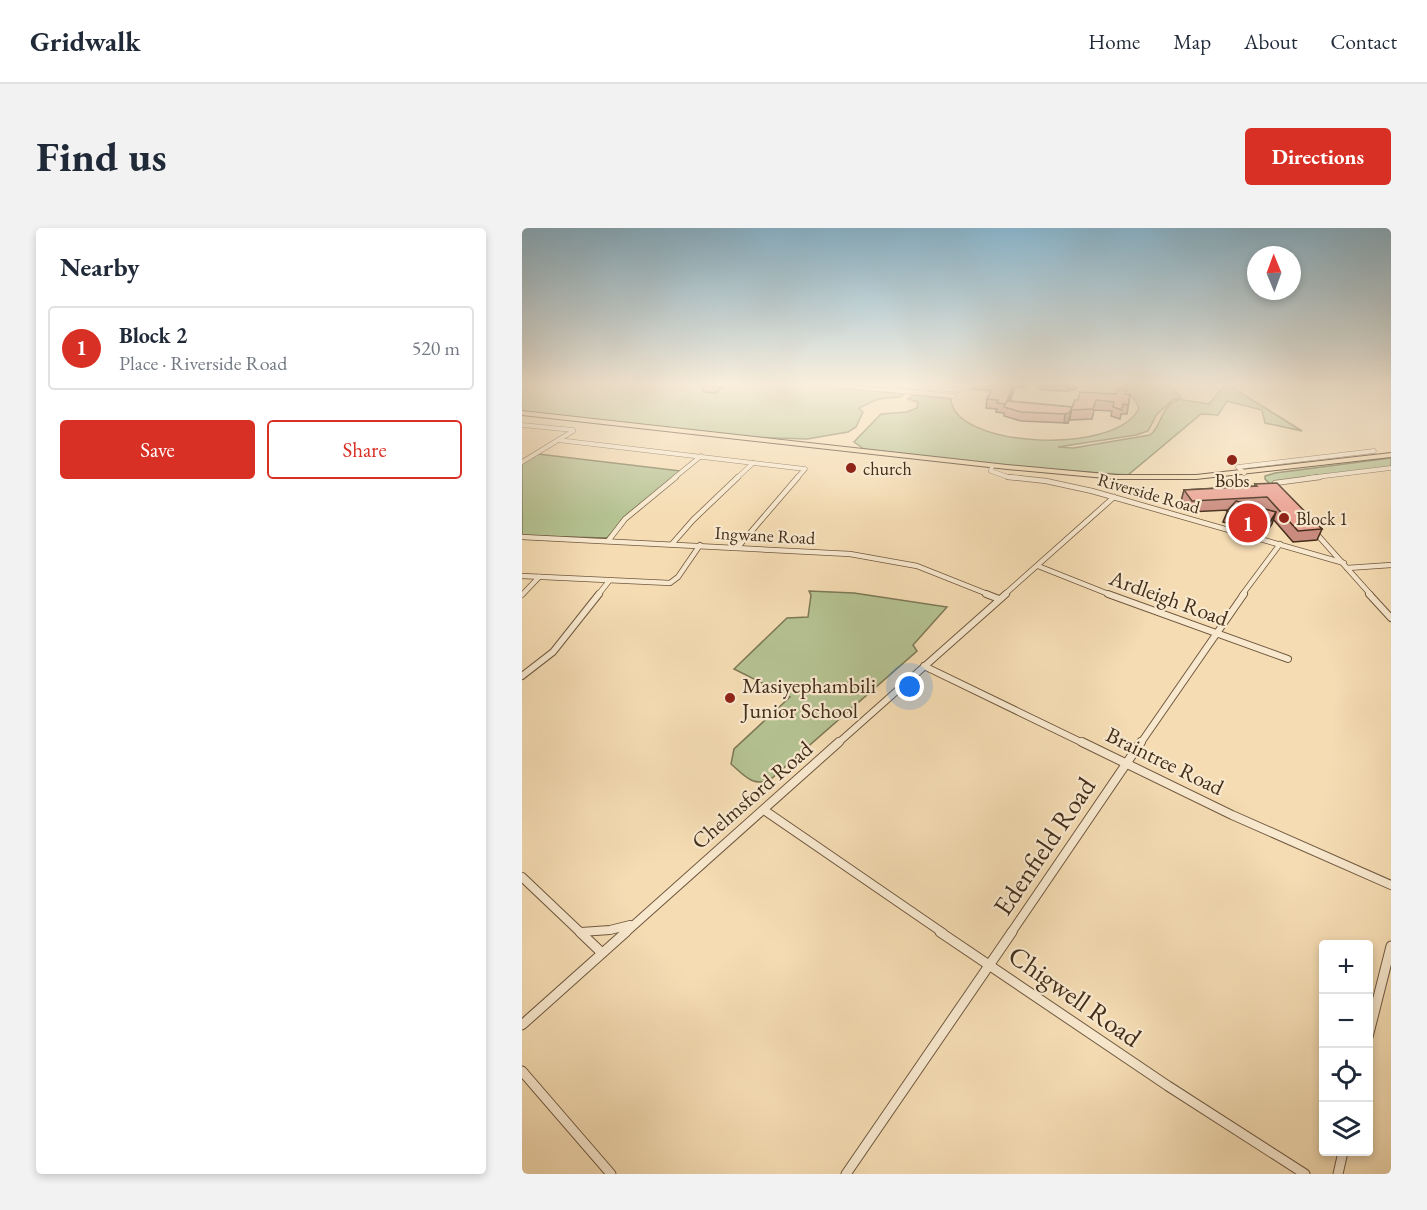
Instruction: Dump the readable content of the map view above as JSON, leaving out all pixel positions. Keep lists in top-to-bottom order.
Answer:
{
  "streets": {
    "street": [
      "Riverside Road",
      "Ingwane Road",
      "Ardleigh Road",
      "Braintree Road",
      "Chelmsford Road",
      "Edenfield Road",
      "Chigwell Road"
    ]
  },
  "crossings": [
    ["Riverside Road", "Chelmsford Road"],
    ["Riverside Road", "Edenfield Road"],
    ["Ingwane Road", "Chelmsford Road"],
    ["Ardleigh Road", "Chelmsford Road"],
    ["Ardleigh Road", "Edenfield Road"],
    ["Braintree Road", "Chelmsford Road"],
    ["Braintree Road", "Edenfield Road"],
    ["Chelmsford Road", "Chigwell Road"],
    ["Edenfield Road", "Chigwell Road"]
  ],
  "places": [
    "Bobs",
    "church",
    "Block 1",
    "Masiyephambili Junior School"
  ],
  "north": "top",
  "page": {
    "header": "Gridwalk",
    "nav": [
      "Home",
      "Map",
      "About",
      "Contact"
    ],
    "buttons": [
      "Directions",
      ["Save", "Share"]
    ],
    "title": "Find us",
    "heading": "Nearby",
    "list": [
      {
        "mark": "1",
        "name": "Block 2",
        "note": "Place · Riverside Road",
        "value": "520 m"
      }
    ],
    "pins": "1",
    "map_buttons": ["+", "−"]
  }
}
